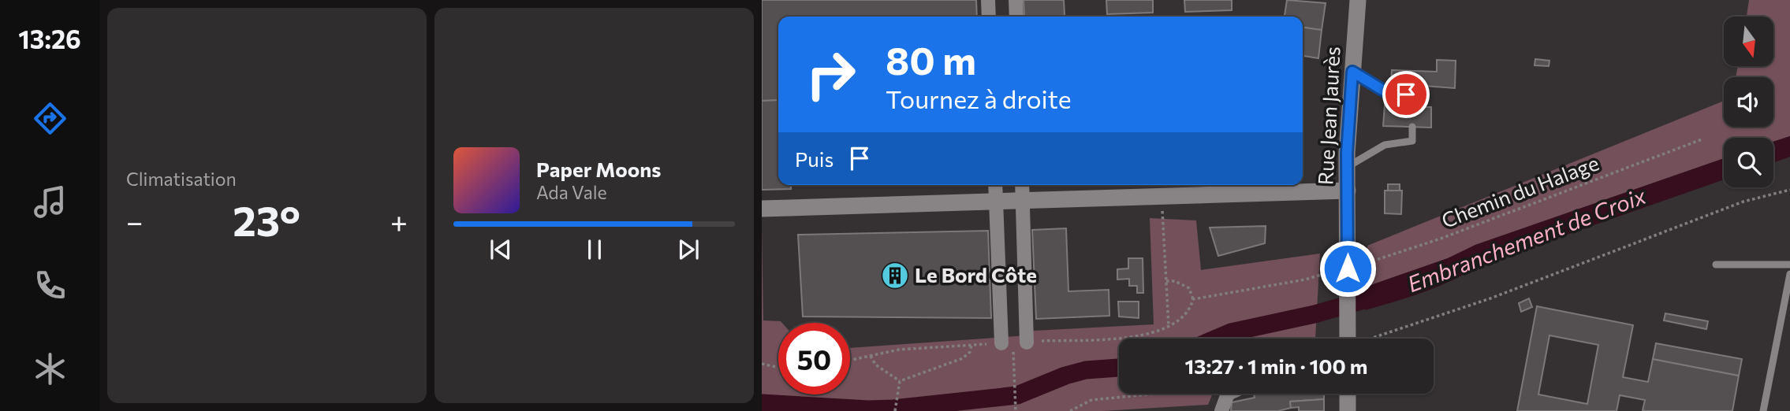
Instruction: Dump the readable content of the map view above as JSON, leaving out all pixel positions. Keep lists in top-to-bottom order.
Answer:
{
  "streets": {
    "street": ["Rue Jean Jaurès"],
    "path": ["Chemin du Halage"]
  },
  "crossings": [
    ["Rue Jean Jaurès", "Chemin du Halage"]
  ],
  "water": ["Embranchement de Croix"],
  "places": {
    "building": ["Le Bord Côte"]
  },
  "north": "bottom",
  "page": {
    "tabs": "13:26",
    "tile": "Climatisation",
    "turn": ["80 m", "Tournez à droite"],
    "then": "Puis",
    "song": ["Paper Moons", "Ada Vale"],
    "heat": ["−", "23°", "+"],
    "limit": "50",
    "trip": "13:27 · 1 min · 100 m"
  }
}
